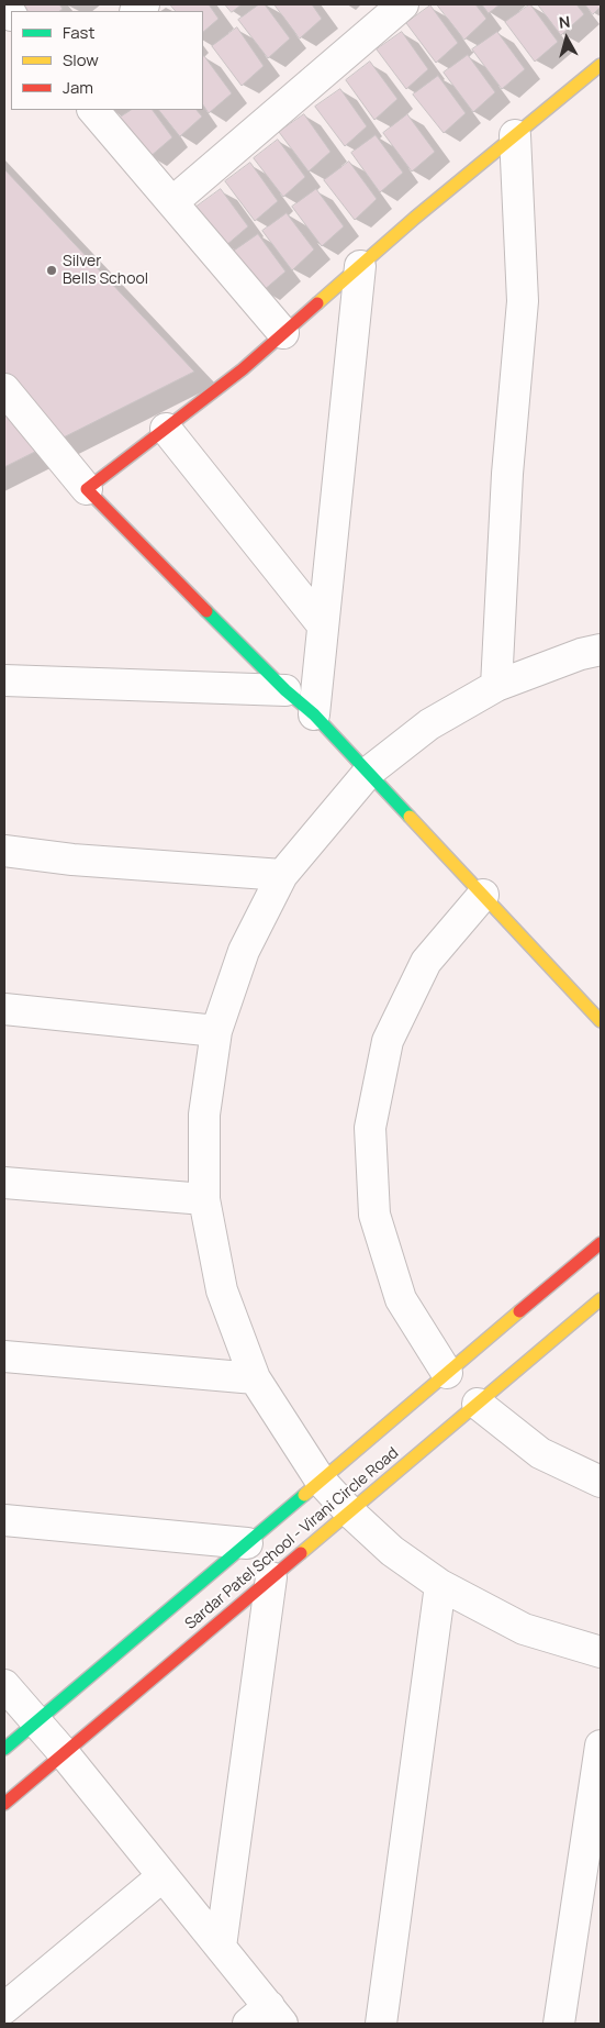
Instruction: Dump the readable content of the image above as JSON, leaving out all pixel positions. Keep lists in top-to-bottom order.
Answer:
{
  "streets": {
    "street": ["Sardar Patel School - Virani Circle Road"]
  },
  "places": ["Silver Bells School"],
  "legend": ["Fast", "Slow", "Jam"],
  "north": "top"
}
